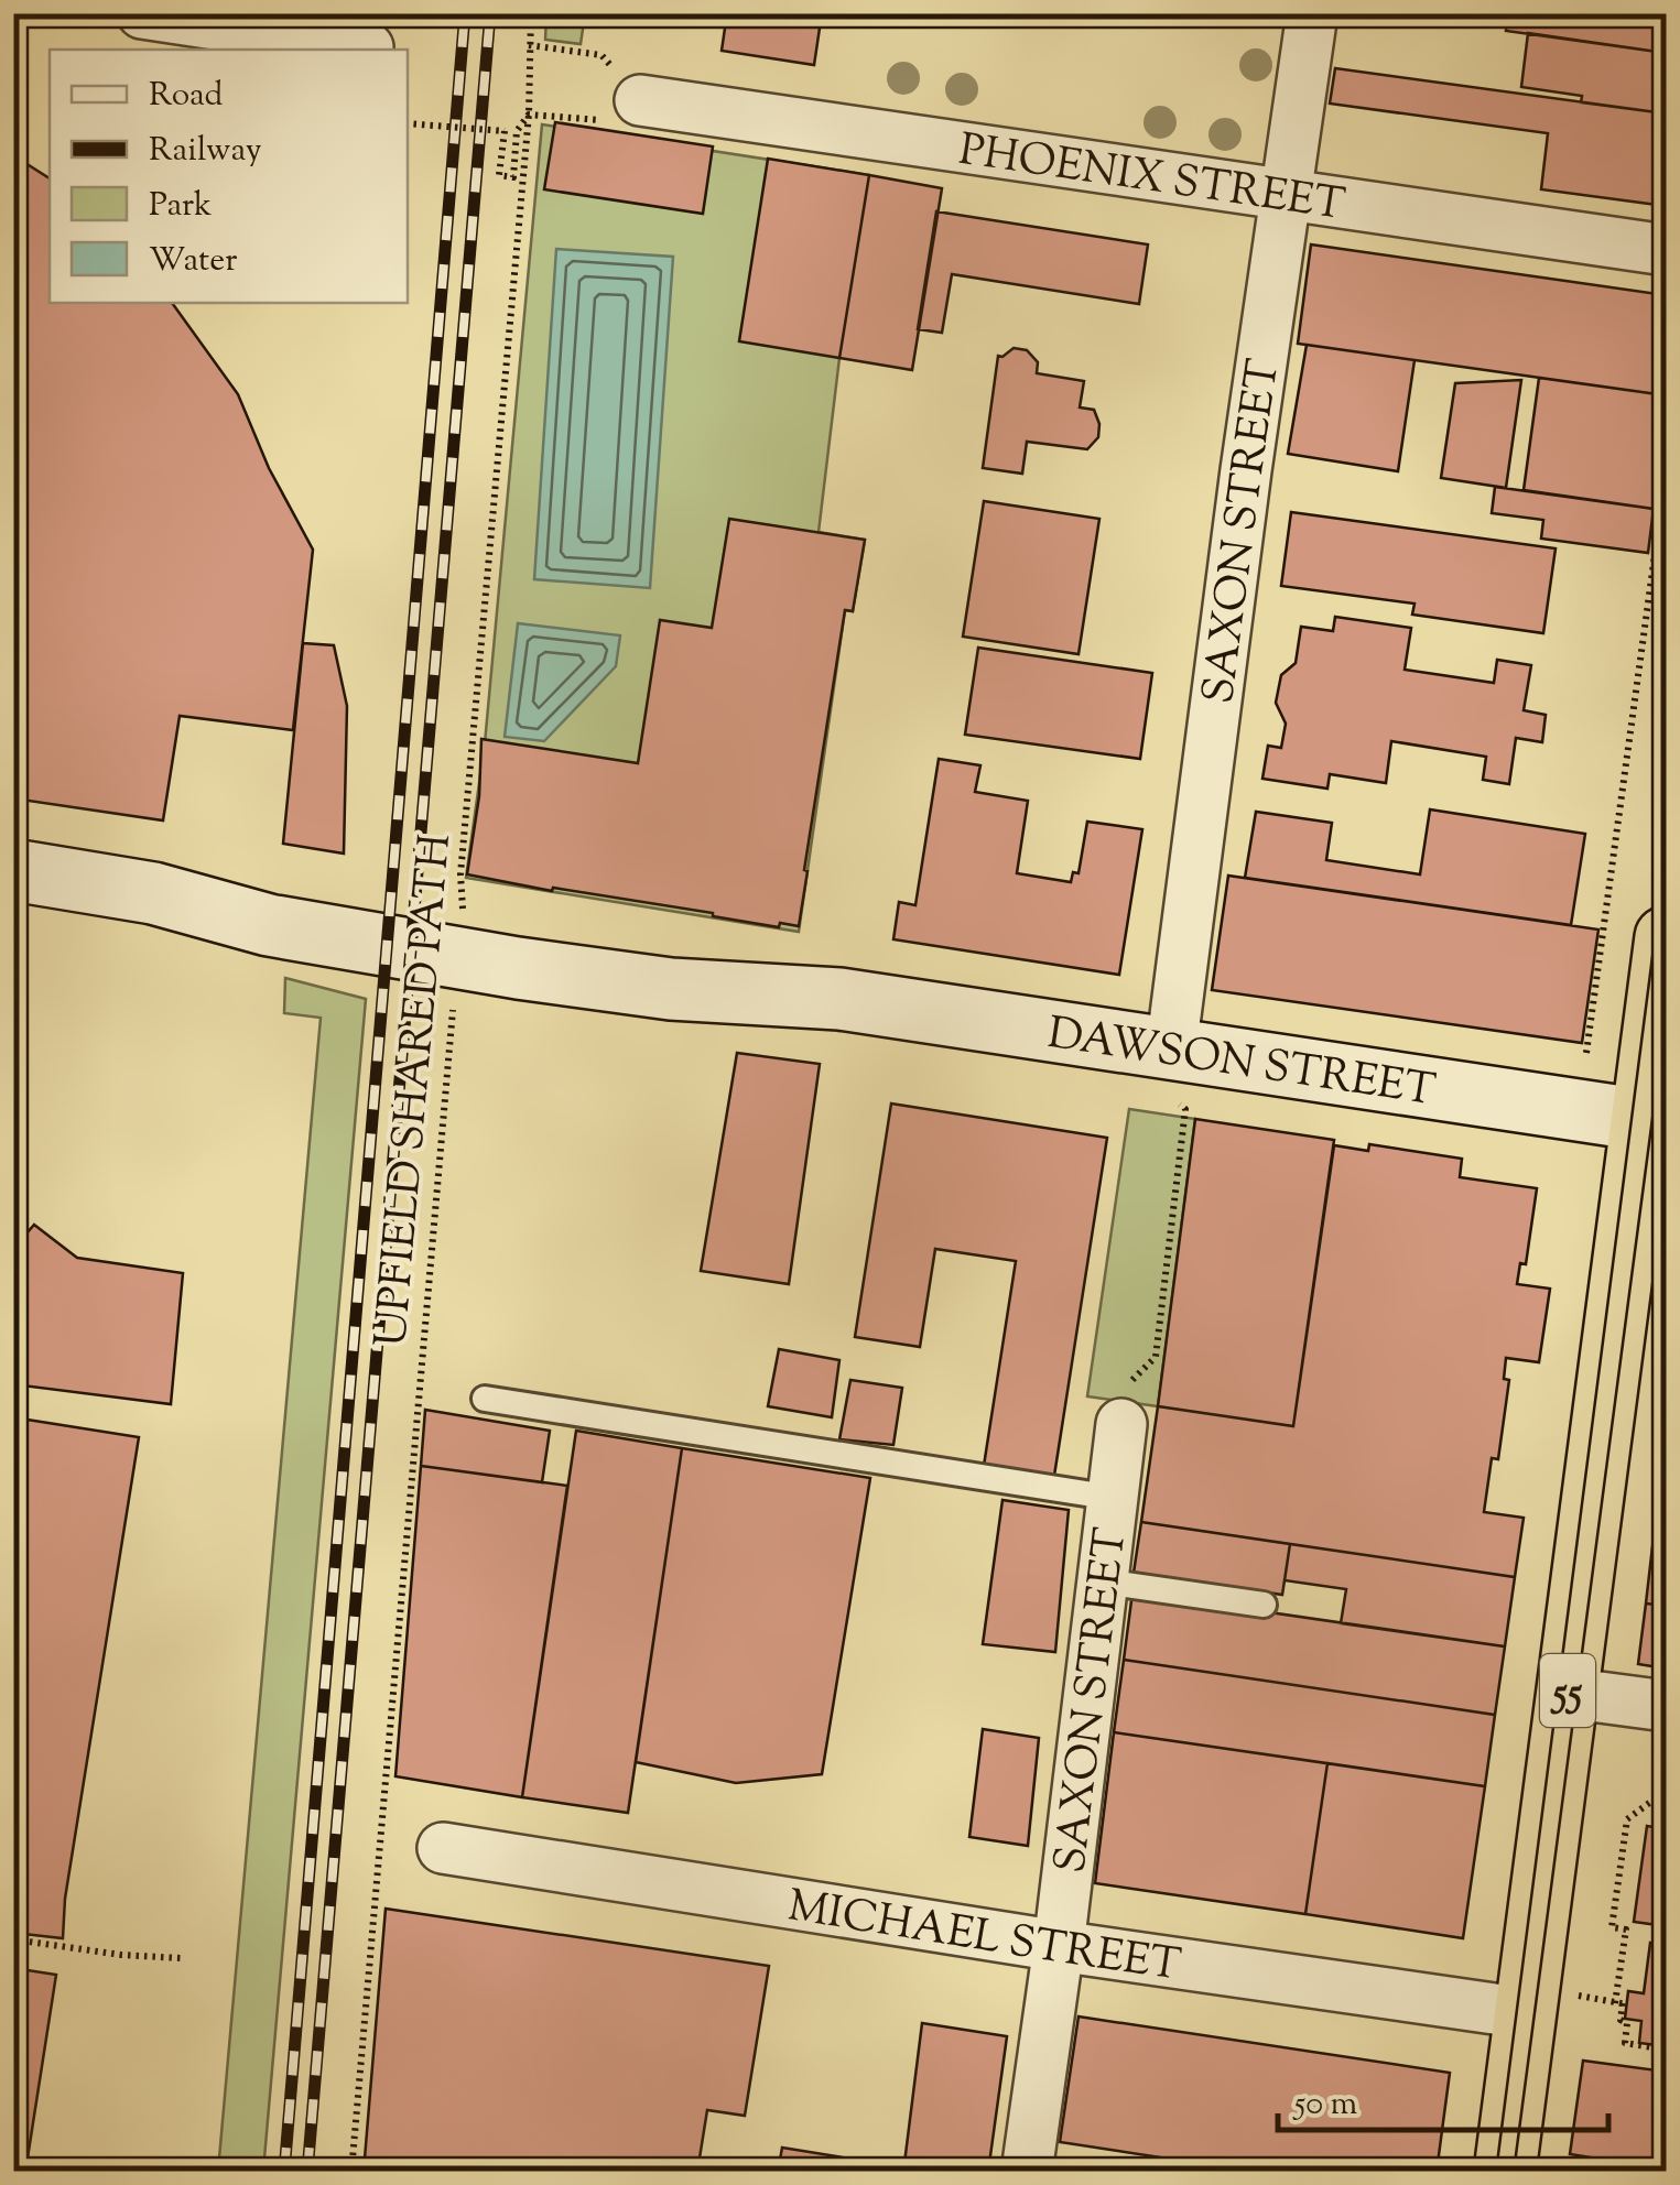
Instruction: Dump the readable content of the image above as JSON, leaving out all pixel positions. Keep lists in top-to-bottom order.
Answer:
{
  "streets": {
    "highway": ["55"],
    "street": [
      "PHOENIX STREET",
      "SAXON STREET",
      "DAWSON STREET",
      "MICHAEL STREET"
    ],
    "path": ["UPFIELD SHARED PATH"]
  },
  "crossings": [
    ["PHOENIX STREET", "SAXON STREET"],
    ["SAXON STREET", "DAWSON STREET"],
    ["SAXON STREET", "MICHAEL STREET"],
    ["DAWSON STREET", "UPFIELD SHARED PATH"],
    ["DAWSON STREET", "55"],
    ["55", "MICHAEL STREET"]
  ],
  "legend": [
    "Road",
    "Railway",
    "Park",
    "Water"
  ],
  "scale_bar": "50 m"
}
